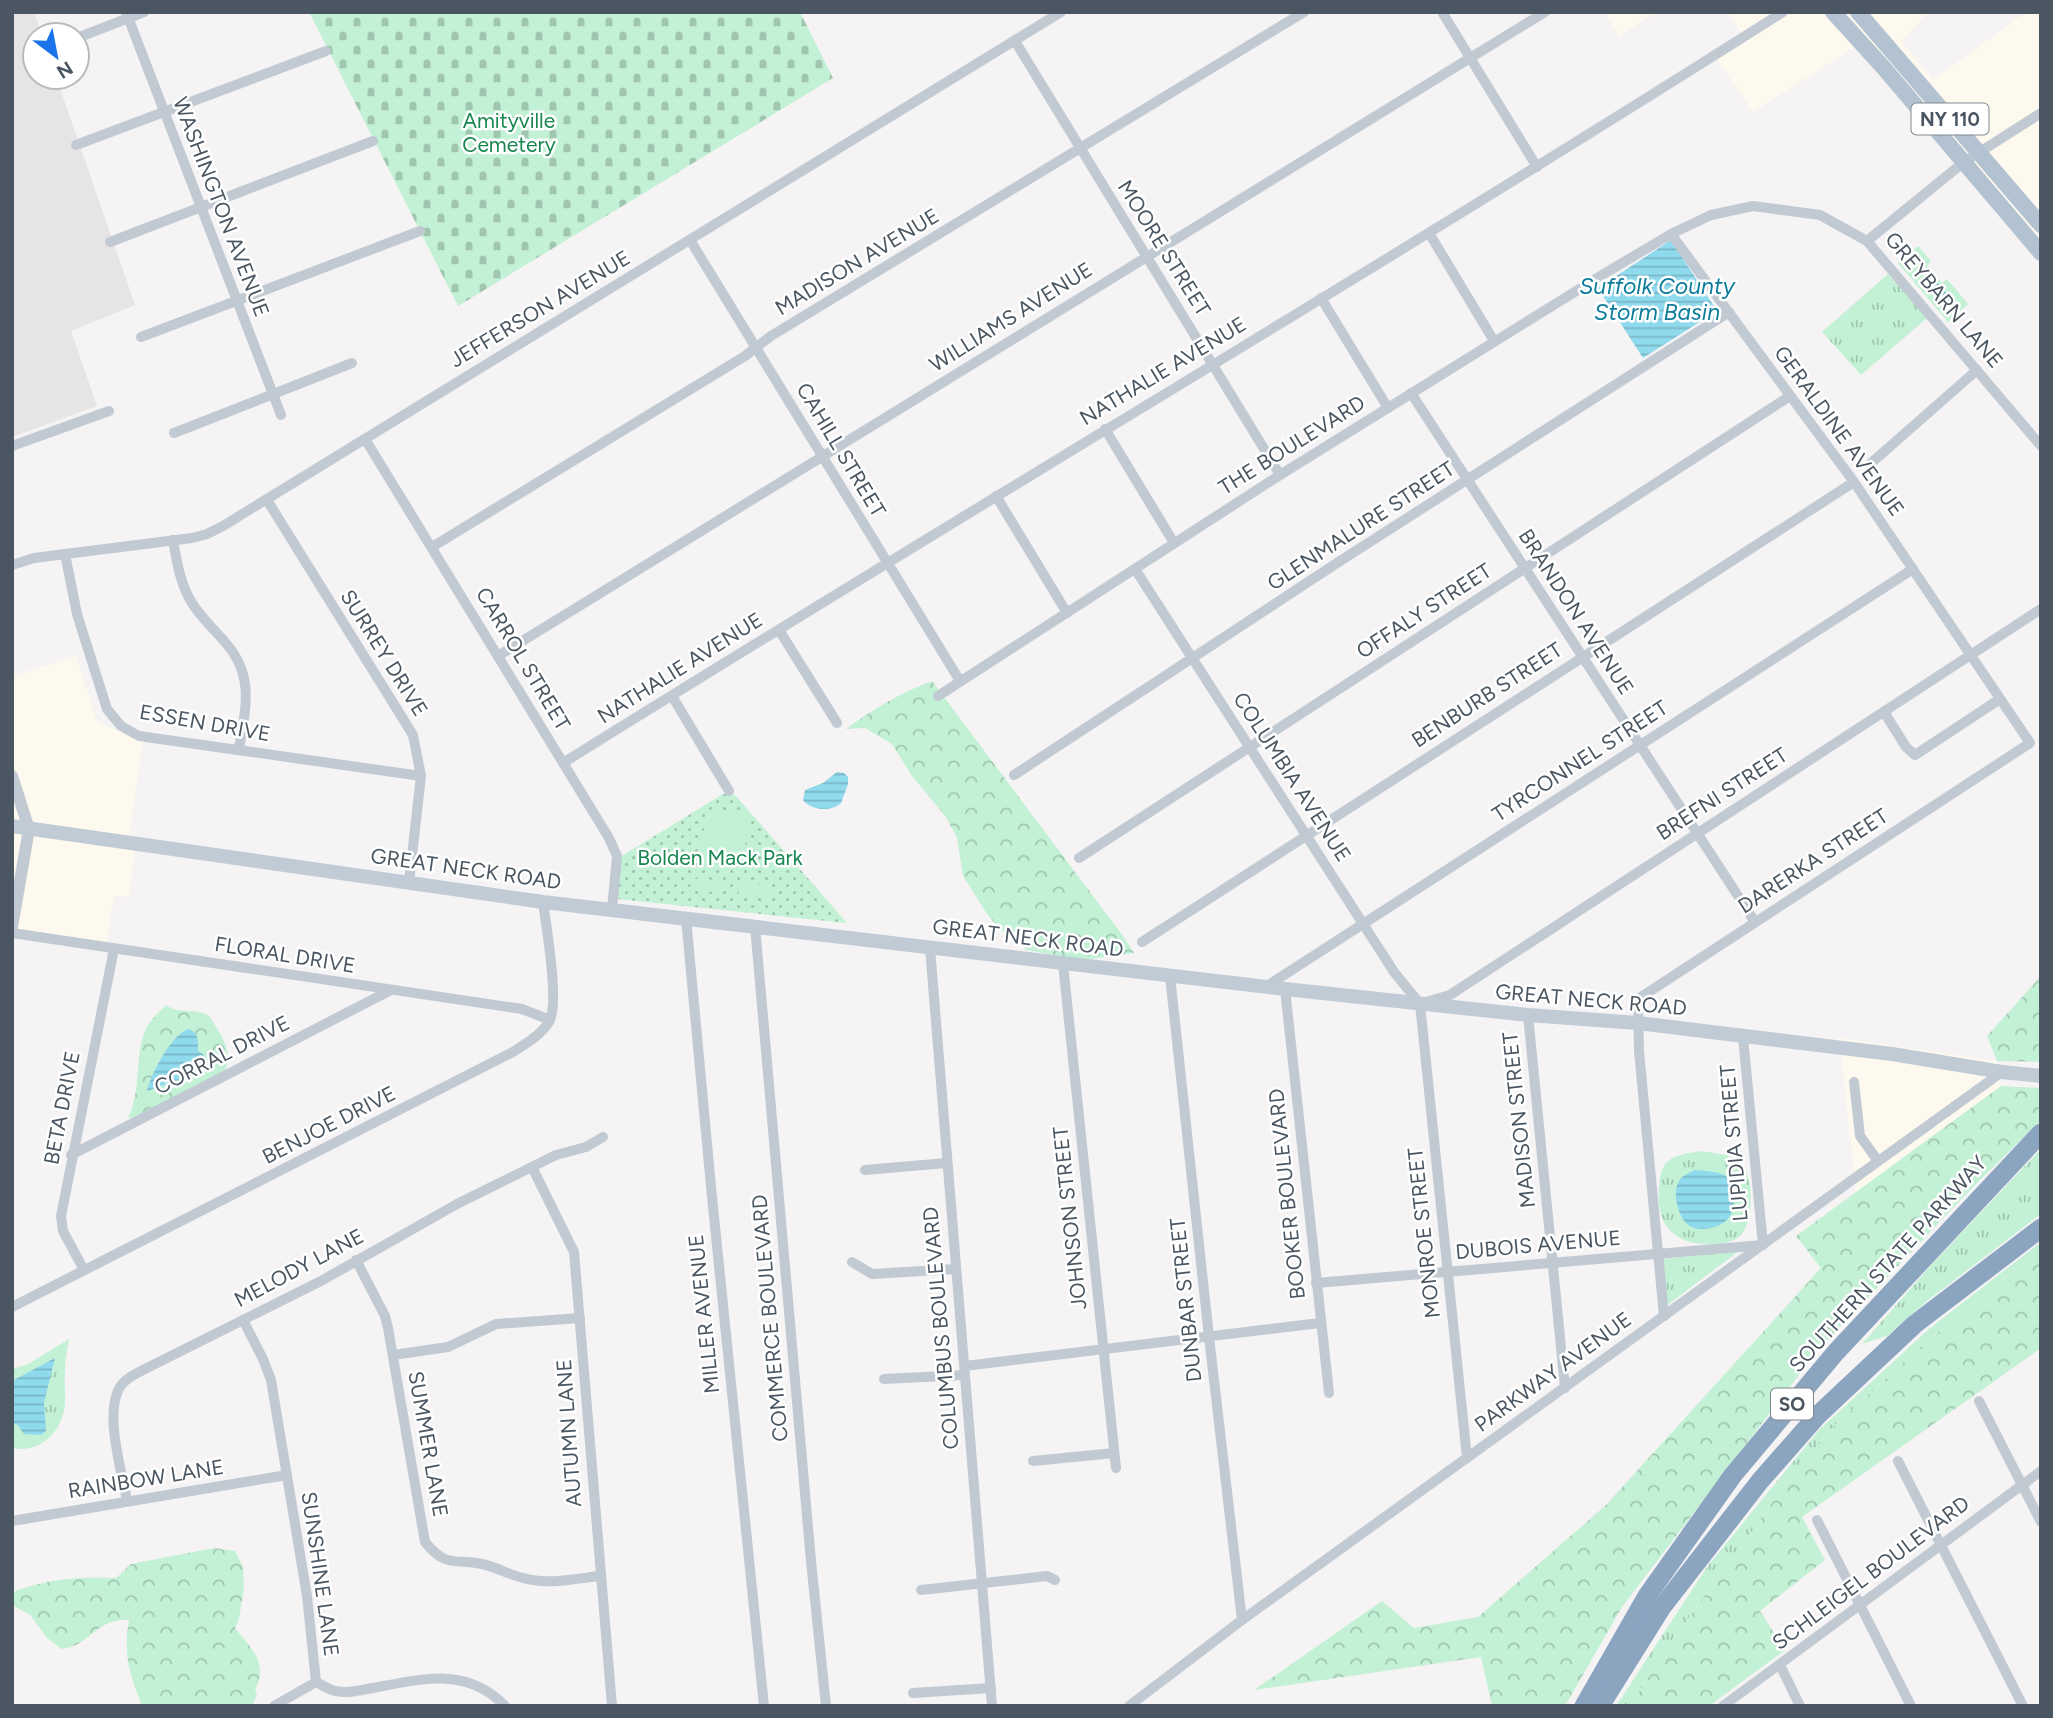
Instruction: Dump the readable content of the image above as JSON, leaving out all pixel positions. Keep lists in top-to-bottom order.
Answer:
{
  "streets": {
    "highway": ["SOUTHERN STATE PARKWAY", "SO"],
    "main road": ["NY 110", "GREAT NECK ROAD"],
    "street": [
      "WASHINGTON AVENUE",
      "MOORE STREET",
      "MADISON AVENUE",
      "GREYBARN LANE",
      "JEFFERSON AVENUE",
      "WILLIAMS AVENUE",
      "NATHALIE AVENUE",
      "GERALDINE AVENUE",
      "THE BOULEVARD",
      "CAHILL STREET",
      "GLENMALURE STREET",
      "OFFALY STREET",
      "BRANDON AVENUE",
      "SURREY DRIVE",
      "CARROL STREET",
      "BENBURB STREET",
      "ESSEN DRIVE",
      "TYRCONNEL STREET",
      "COLUMBIA AVENUE",
      "BREFNI STREET",
      "DARERKA STREET",
      "FLORAL DRIVE",
      "CORRAL DRIVE",
      "BETA DRIVE",
      "MADISON STREET",
      "BENJOE DRIVE",
      "LUPIDIA STREET",
      "BOOKER BOULEVARD",
      "JOHNSON STREET",
      "MONROE STREET",
      "DUBOIS AVENUE",
      "MELODY LANE",
      "DUNBAR STREET",
      "MILLER AVENUE",
      "COMMERCE BOULEVARD",
      "COLUMBUS BOULEVARD",
      "PARKWAY AVENUE",
      "AUTUMN LANE",
      "SUMMER LANE",
      "RAINBOW LANE",
      "SCHLEIGEL BOULEVARD",
      "SUNSHINE LANE"
    ]
  },
  "crossings": [
    ["NY 110", "GREYBARN LANE"],
    ["MOORE STREET", "MADISON AVENUE"],
    ["MOORE STREET", "JEFFERSON AVENUE"],
    ["MOORE STREET", "WILLIAMS AVENUE"],
    ["MOORE STREET", "NATHALIE AVENUE"],
    ["MOORE STREET", "THE BOULEVARD"],
    ["MADISON AVENUE", "CAHILL STREET"],
    ["MADISON AVENUE", "CARROL STREET"],
    ["GREYBARN LANE", "THE BOULEVARD"],
    ["JEFFERSON AVENUE", "CAHILL STREET"],
    ["JEFFERSON AVENUE", "SURREY DRIVE"],
    ["JEFFERSON AVENUE", "CARROL STREET"],
    ["JEFFERSON AVENUE", "ESSEN DRIVE"],
    ["WILLIAMS AVENUE", "CAHILL STREET"],
    ["WILLIAMS AVENUE", "CARROL STREET"],
    ["NATHALIE AVENUE", "CAHILL STREET"],
    ["NATHALIE AVENUE", "CARROL STREET"],
    ["GERALDINE AVENUE", "THE BOULEVARD"],
    ["GERALDINE AVENUE", "GLENMALURE STREET"],
    ["GERALDINE AVENUE", "OFFALY STREET"],
    ["GERALDINE AVENUE", "BENBURB STREET"],
    ["GERALDINE AVENUE", "TYRCONNEL STREET"],
    ["GERALDINE AVENUE", "BREFNI STREET"],
    ["GERALDINE AVENUE", "DARERKA STREET"],
    ["THE BOULEVARD", "CAHILL STREET"],
    ["THE BOULEVARD", "BRANDON AVENUE"],
    ["THE BOULEVARD", "COLUMBIA AVENUE"],
    ["GLENMALURE STREET", "BRANDON AVENUE"],
    ["GLENMALURE STREET", "COLUMBIA AVENUE"],
    ["OFFALY STREET", "BRANDON AVENUE"],
    ["OFFALY STREET", "COLUMBIA AVENUE"],
    ["BRANDON AVENUE", "BENBURB STREET"],
    ["BRANDON AVENUE", "TYRCONNEL STREET"],
    ["BRANDON AVENUE", "BREFNI STREET"],
    ["BRANDON AVENUE", "DARERKA STREET"],
    ["SURREY DRIVE", "ESSEN DRIVE"],
    ["SURREY DRIVE", "GREAT NECK ROAD"],
    ["CARROL STREET", "GREAT NECK ROAD"],
    ["BENBURB STREET", "COLUMBIA AVENUE"],
    ["TYRCONNEL STREET", "COLUMBIA AVENUE"],
    ["TYRCONNEL STREET", "GREAT NECK ROAD"],
    ["COLUMBIA AVENUE", "BREFNI STREET"],
    ["COLUMBIA AVENUE", "GREAT NECK ROAD"],
    ["COLUMBIA AVENUE", "MONROE STREET"],
    ["BREFNI STREET", "GREAT NECK ROAD"],
    ["BREFNI STREET", "MONROE STREET"],
    ["DARERKA STREET", "GREAT NECK ROAD"],
    ["GREAT NECK ROAD", "MADISON STREET"],
    ["GREAT NECK ROAD", "LUPIDIA STREET"],
    ["GREAT NECK ROAD", "BOOKER BOULEVARD"],
    ["GREAT NECK ROAD", "JOHNSON STREET"],
    ["GREAT NECK ROAD", "MONROE STREET"],
    ["GREAT NECK ROAD", "DUNBAR STREET"],
    ["GREAT NECK ROAD", "MILLER AVENUE"],
    ["GREAT NECK ROAD", "COMMERCE BOULEVARD"],
    ["GREAT NECK ROAD", "COLUMBUS BOULEVARD"],
    ["GREAT NECK ROAD", "PARKWAY AVENUE"],
    ["FLORAL DRIVE", "CORRAL DRIVE"],
    ["FLORAL DRIVE", "BETA DRIVE"],
    ["FLORAL DRIVE", "BENJOE DRIVE"],
    ["CORRAL DRIVE", "BETA DRIVE"],
    ["BETA DRIVE", "BENJOE DRIVE"],
    ["MADISON STREET", "DUBOIS AVENUE"],
    ["MADISON STREET", "PARKWAY AVENUE"],
    ["LUPIDIA STREET", "DUBOIS AVENUE"],
    ["LUPIDIA STREET", "PARKWAY AVENUE"],
    ["BOOKER BOULEVARD", "DUBOIS AVENUE"],
    ["MONROE STREET", "DUBOIS AVENUE"],
    ["MONROE STREET", "PARKWAY AVENUE"],
    ["DUBOIS AVENUE", "PARKWAY AVENUE"],
    ["MELODY LANE", "AUTUMN LANE"],
    ["MELODY LANE", "SUMMER LANE"],
    ["MELODY LANE", "RAINBOW LANE"],
    ["MELODY LANE", "SUNSHINE LANE"],
    ["DUNBAR STREET", "PARKWAY AVENUE"],
    ["AUTUMN LANE", "SUMMER LANE"],
    ["RAINBOW LANE", "SUNSHINE LANE"]
  ],
  "water": ["Suffolk County Storm Basin"],
  "parks": ["Amityville Cemetery", "Bolden Mack Park"],
  "north": "bottom right"
}
